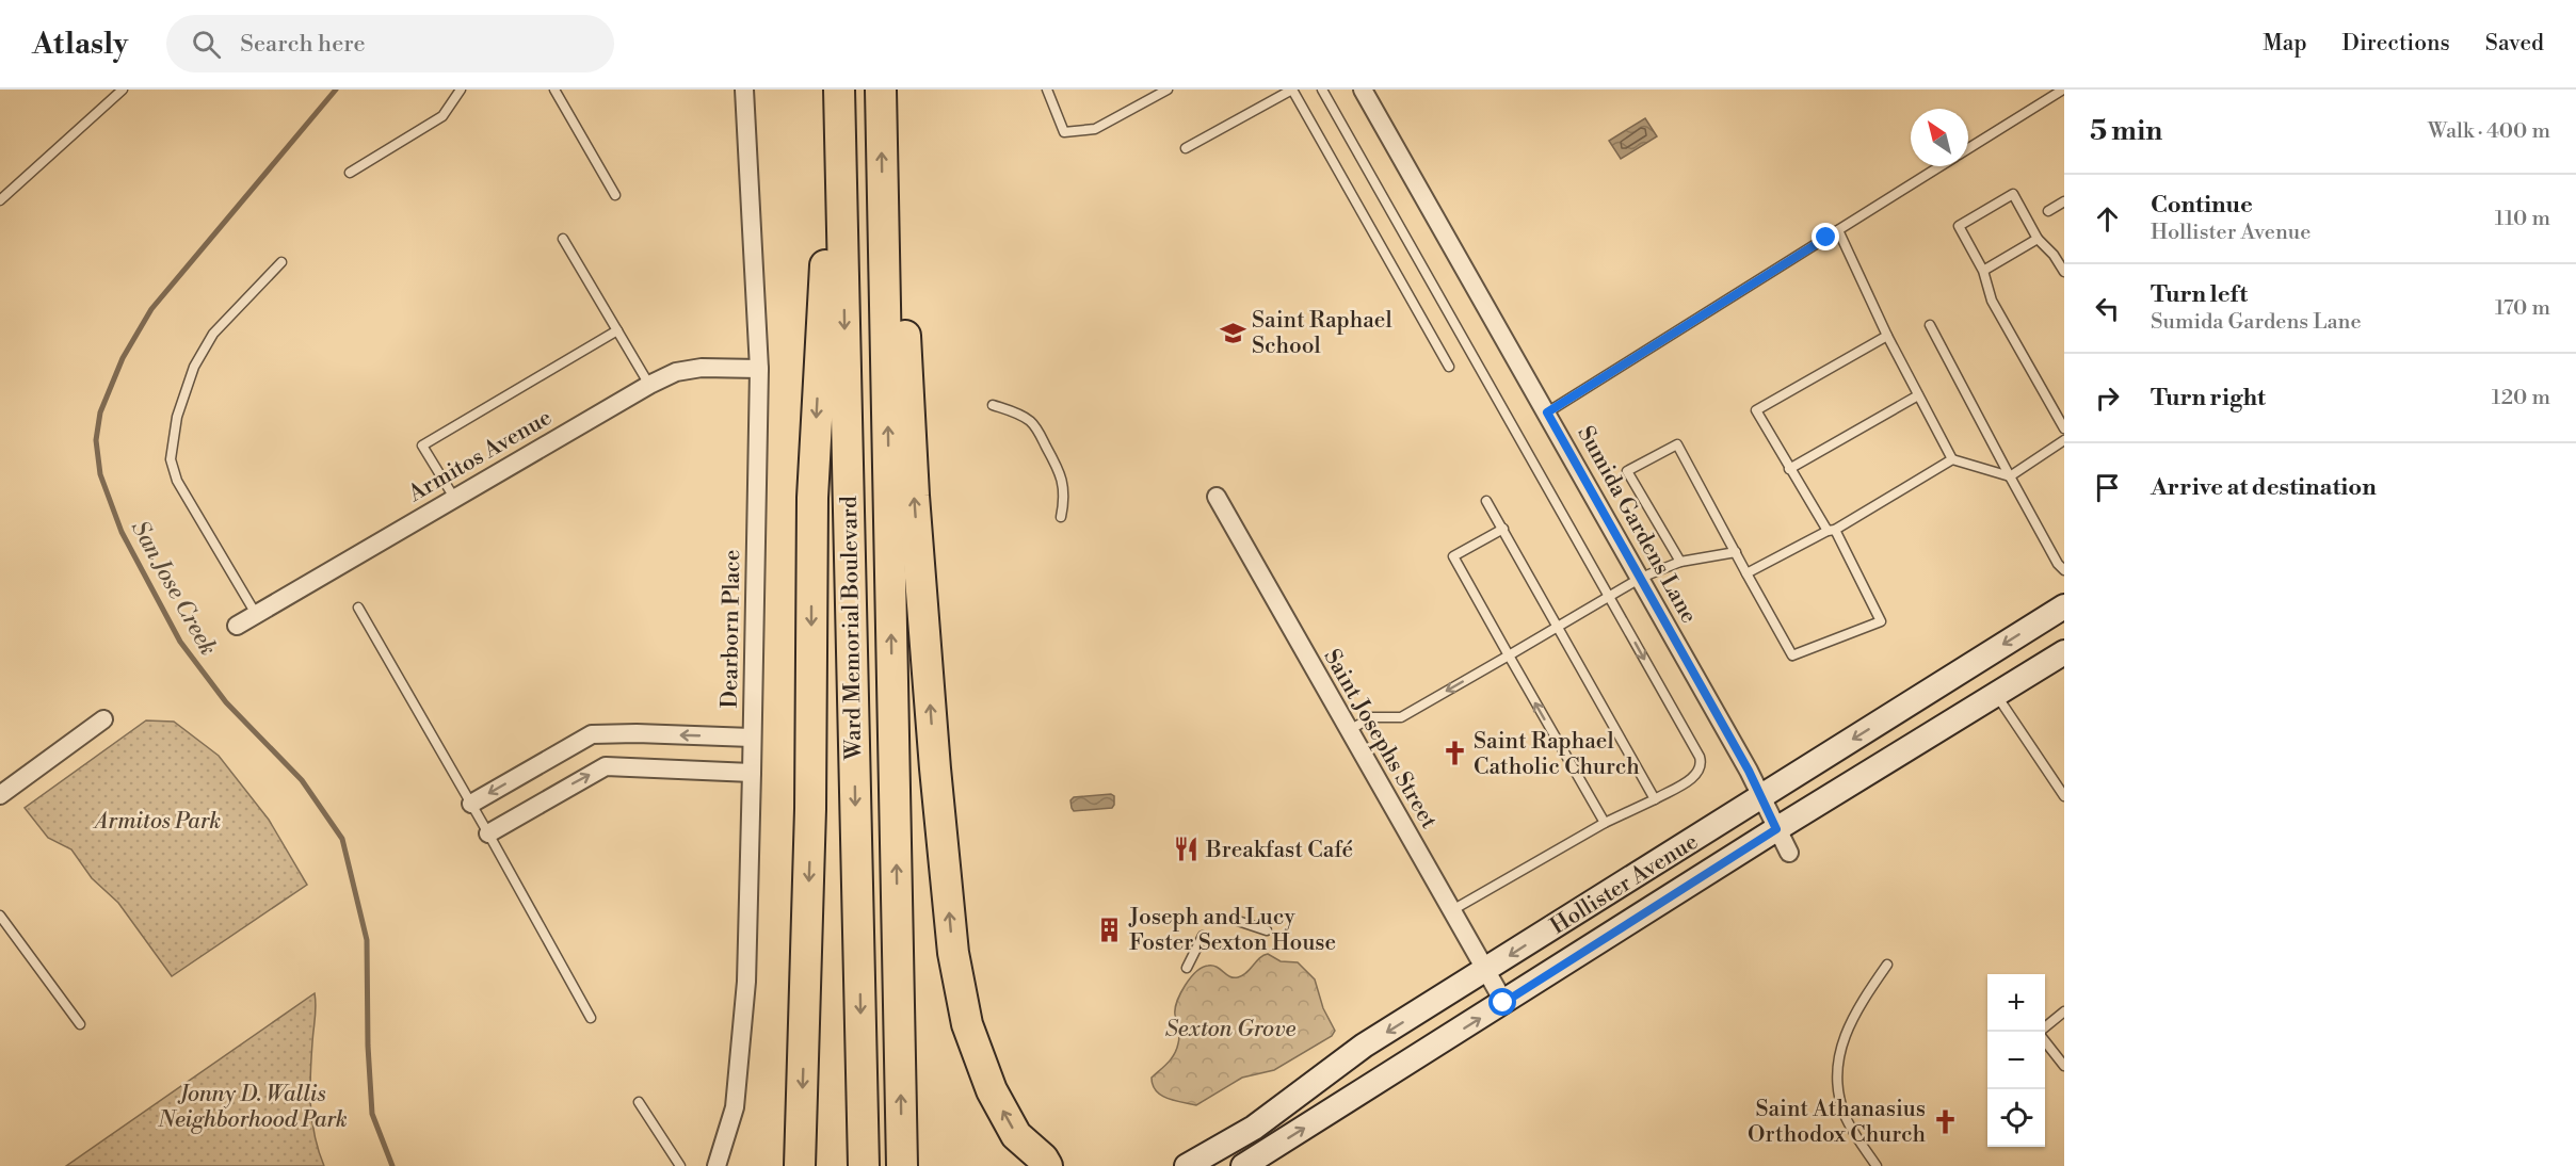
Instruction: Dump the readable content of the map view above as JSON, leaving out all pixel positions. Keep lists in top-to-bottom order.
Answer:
{
  "streets": {
    "highway": ["Ward Memorial Boulevard"],
    "main road": ["Hollister Avenue"],
    "street": [
      "Armitos Avenue",
      "Sumida Gardens Lane",
      "Dearborn Place",
      "Saint Josephs Street"
    ]
  },
  "crossings": [
    ["Armitos Avenue", "Dearborn Place"],
    ["Sumida Gardens Lane", "Hollister Avenue"],
    ["Saint Josephs Street", "Hollister Avenue"]
  ],
  "water": ["San Jose Creek"],
  "parks": ["Armitos Park", "Sexton Grove", "Jonny D. Wallis Neighborhood Park"],
  "places": {
    "school or university": ["Saint Raphael School"],
    "church": ["Saint Raphael Catholic Church", "Saint Athanasius Orthodox Church"],
    "restaurant": ["Breakfast Café"],
    "building": ["Joseph and Lucy Foster Sexton House"]
  },
  "north": "top left",
  "page": {
    "header": "Atlasly",
    "search": "Search here",
    "nav": ["Map", "Directions", "Saved"],
    "heading": ["5 min", "Walk · 400 m"],
    "list": [
      ["Continue", "Hollister Avenue", "110 m"],
      ["Turn left", "Sumida Gardens Lane", "170 m"],
      ["Turn right", "120 m"],
      "Arrive at destination"
    ],
    "map_buttons": ["+", "−"]
  }
}
